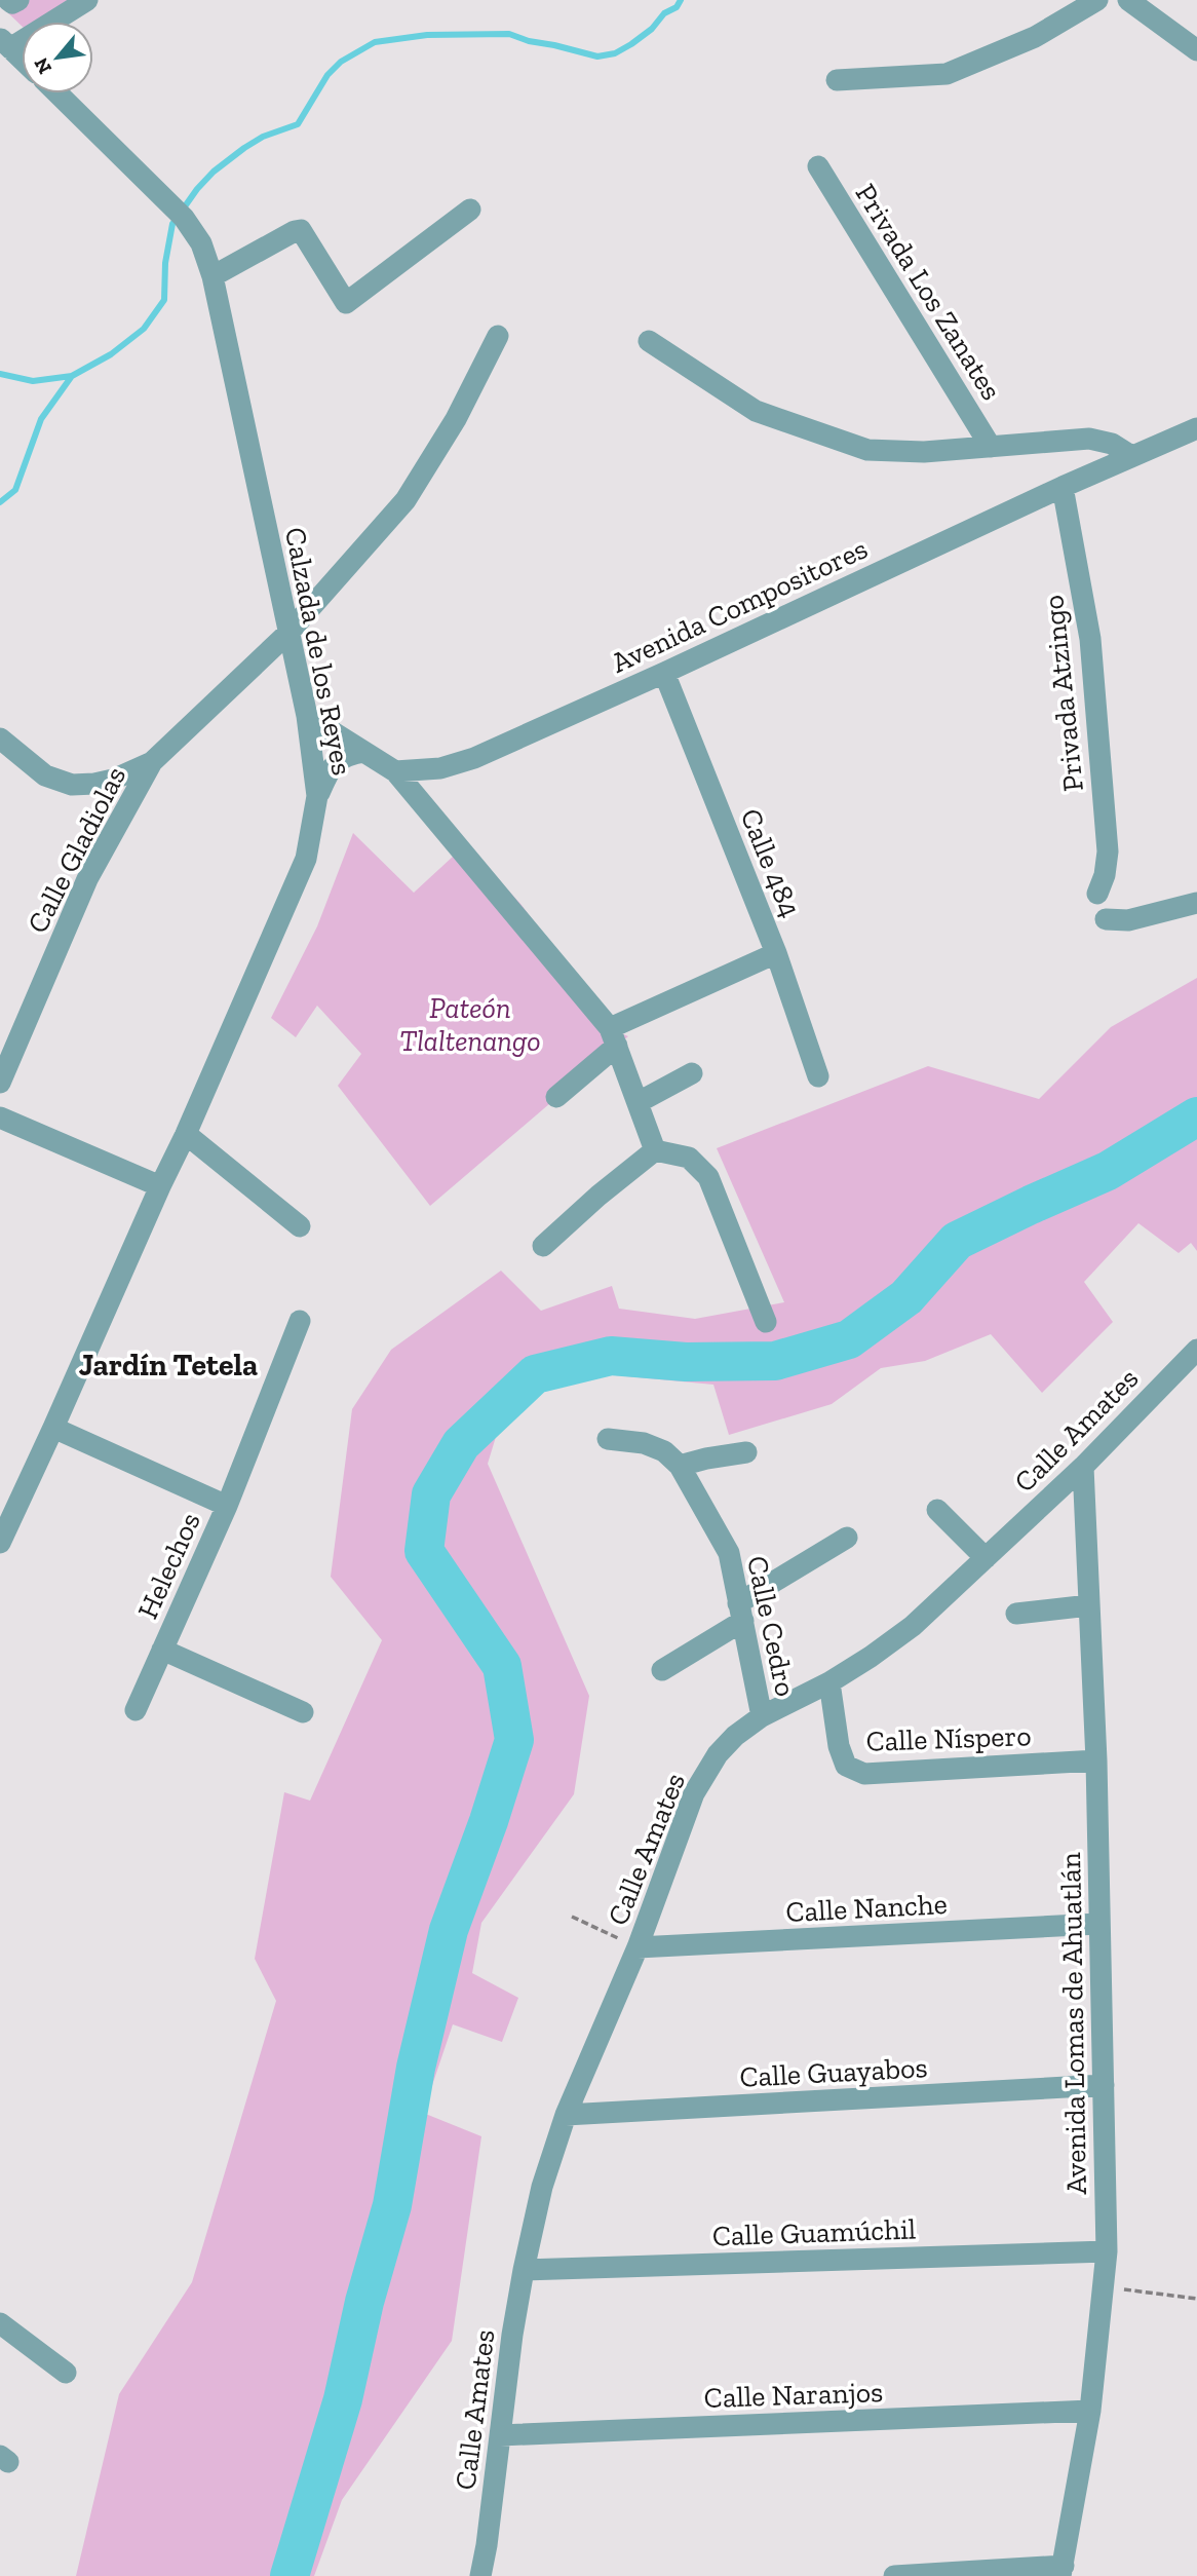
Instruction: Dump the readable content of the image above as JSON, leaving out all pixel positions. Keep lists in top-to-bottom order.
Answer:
{
  "streets": {
    "street": [
      "Privada Los Zanates",
      "Avenida Compositores",
      "Calzada de los Reyes",
      "Privada Atzingo",
      "Calle Gladiolas",
      "Calle 484",
      "Calle Amates",
      "Helechos",
      "Calle Cedro",
      "Calle Níspero",
      "Calle Nanche",
      "Avenida Lomas de Ahuatlán",
      "Calle Guayabos",
      "Calle Guamúchil",
      "Calle Naranjos"
    ]
  },
  "crossings": [
    ["Privada Los Zanates", "Avenida Compositores"],
    ["Avenida Compositores", "Privada Atzingo"],
    ["Avenida Compositores", "Calle 484"],
    ["Calle Amates", "Calle Cedro"],
    ["Calle Amates", "Calle Níspero"],
    ["Calle Amates", "Calle Nanche"],
    ["Calle Amates", "Avenida Lomas de Ahuatlán"],
    ["Calle Amates", "Calle Guayabos"],
    ["Calle Amates", "Calle Guamúchil"],
    ["Calle Amates", "Calle Naranjos"],
    ["Calle Níspero", "Avenida Lomas de Ahuatlán"],
    ["Calle Nanche", "Avenida Lomas de Ahuatlán"],
    ["Avenida Lomas de Ahuatlán", "Calle Guayabos"],
    ["Avenida Lomas de Ahuatlán", "Calle Guamúchil"],
    ["Avenida Lomas de Ahuatlán", "Calle Naranjos"]
  ],
  "districts": ["Jardín Tetela"],
  "parks": ["Pateón Tlaltenango"],
  "north": "bottom left"
}
